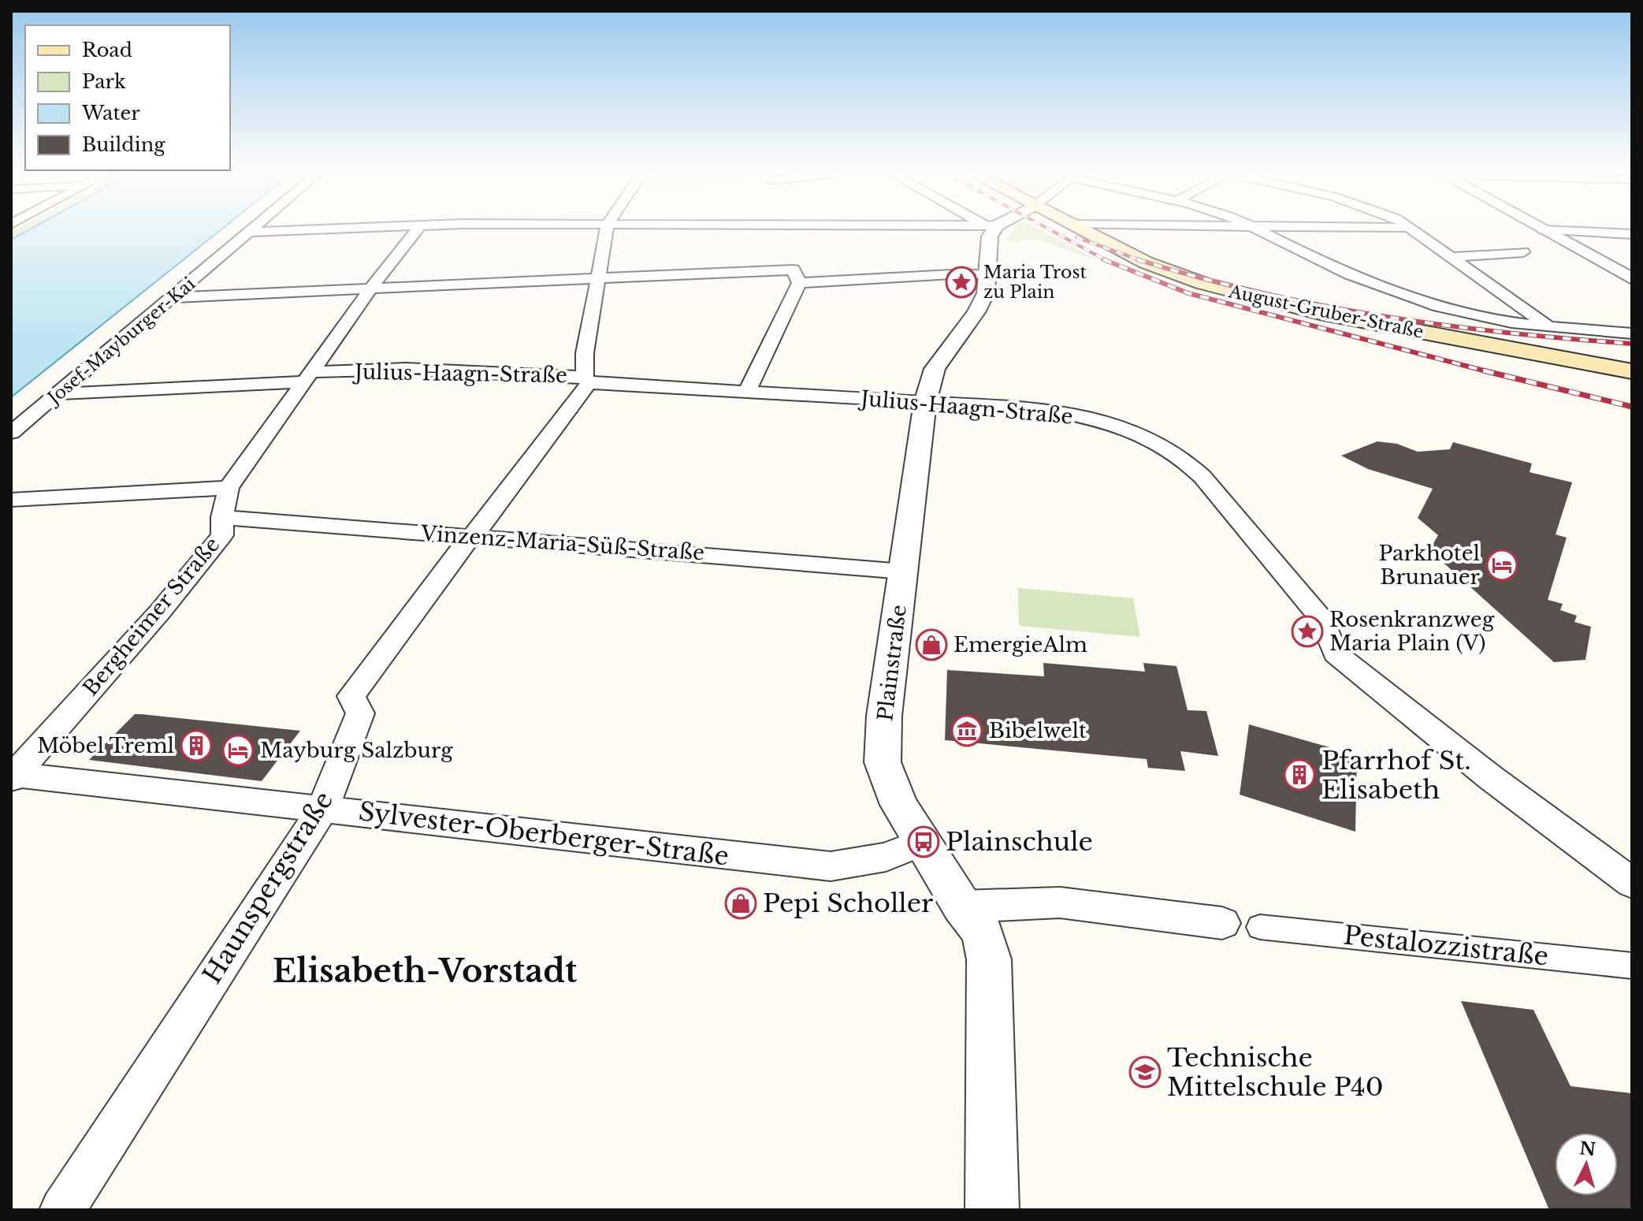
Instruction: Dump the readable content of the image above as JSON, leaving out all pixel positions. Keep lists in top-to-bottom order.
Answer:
{
  "streets": {
    "main road": ["August-Gruber-Straße"],
    "street": [
      "Josef-Mayburger-Kai",
      "Julius-Haagn-Straße",
      "Vinzenz-Maria-Süß-Straße",
      "Bergheimer Straße",
      "Plainstraße",
      "Sylvester-Oberberger-Straße",
      "Haunspergstraße",
      "Pestalozzistraße"
    ]
  },
  "crossings": [
    ["Josef-Mayburger-Kai", "Julius-Haagn-Straße"],
    ["Julius-Haagn-Straße", "Bergheimer Straße"],
    ["Julius-Haagn-Straße", "Plainstraße"],
    ["Julius-Haagn-Straße", "Haunspergstraße"],
    ["Vinzenz-Maria-Süß-Straße", "Bergheimer Straße"],
    ["Vinzenz-Maria-Süß-Straße", "Plainstraße"],
    ["Vinzenz-Maria-Süß-Straße", "Haunspergstraße"],
    ["Bergheimer Straße", "Sylvester-Oberberger-Straße"],
    ["Plainstraße", "Sylvester-Oberberger-Straße"],
    ["Sylvester-Oberberger-Straße", "Haunspergstraße"]
  ],
  "districts": ["Elisabeth-Vorstadt"],
  "places": {
    "place": ["Maria Trost zu Plain", "Rosenkranzweg Maria Plain (V)"],
    "hotel": ["Parkhotel Brunauer", "Mayburg Salzburg"],
    "shop": ["EmergieAlm", "Pepi Scholler"],
    "museum": ["Bibelwelt"],
    "building": ["Möbel Treml", "Pfarrhof St. Elisabeth"],
    "bus stop": ["Plainschule"],
    "school or university": ["Technische Mittelschule P40"]
  },
  "legend": [
    "Road",
    "Park",
    "Water",
    "Building"
  ],
  "north": "top"
}
